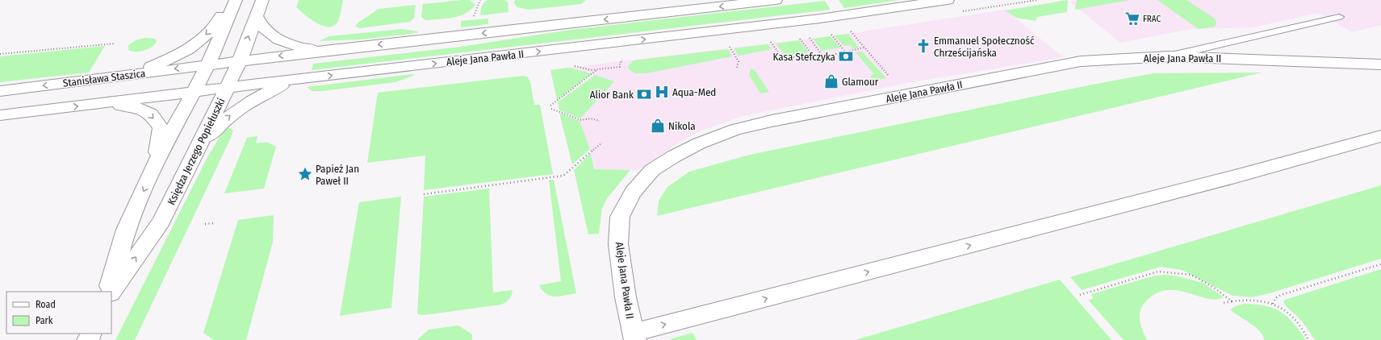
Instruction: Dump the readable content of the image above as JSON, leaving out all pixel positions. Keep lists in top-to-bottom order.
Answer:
{
  "streets": {
    "street": ["Aleje Jana Pawła II", "Stanisława Staszica", "Księdza Jerzego Popiełuszki"]
  },
  "crossings": [
    ["Aleje Jana Pawła II", "Księdza Jerzego Popiełuszki"]
  ],
  "places": {
    "supermarket": ["FRAC"],
    "church": ["Emmanuel Społeczność Chrześcijańska"],
    "bank": ["Kasa Stefczyka", "Alior Bank"],
    "shop": ["Glamour", "Nikola"],
    "hospital": ["Aqua-Med"],
    "place": ["Papież Jan Paweł II"]
  },
  "legend": ["Road", "Park"]
}
